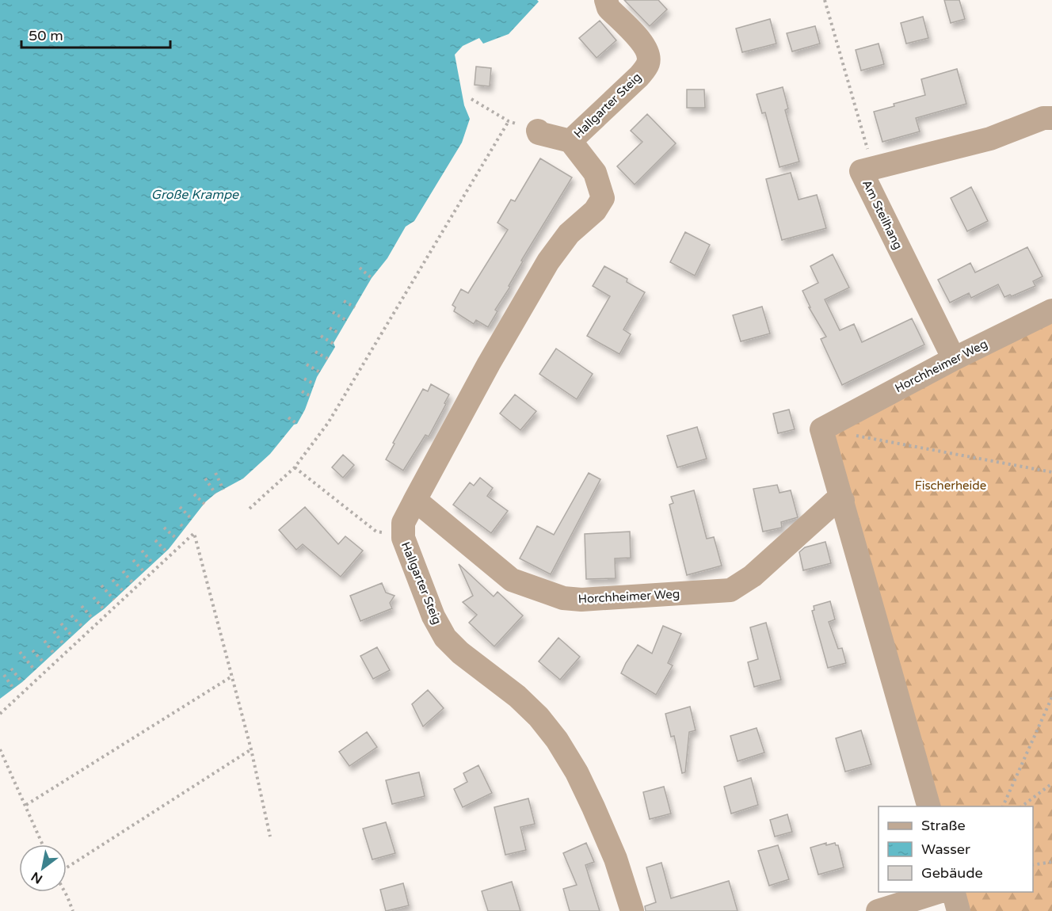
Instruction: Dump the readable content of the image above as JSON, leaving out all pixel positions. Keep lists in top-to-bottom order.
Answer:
{
  "streets": {
    "street": ["Hallgarter Steig", "Am Steilhang", "Horchheimer Weg"]
  },
  "crossings": [
    ["Hallgarter Steig", "Horchheimer Weg"],
    ["Am Steilhang", "Horchheimer Weg"]
  ],
  "water": ["Große Krampe"],
  "parks": ["Fischerheide"],
  "legend": ["Straße", "Wasser", "Gebäude"],
  "scale_bar": "50 m",
  "north": "bottom left"
}
